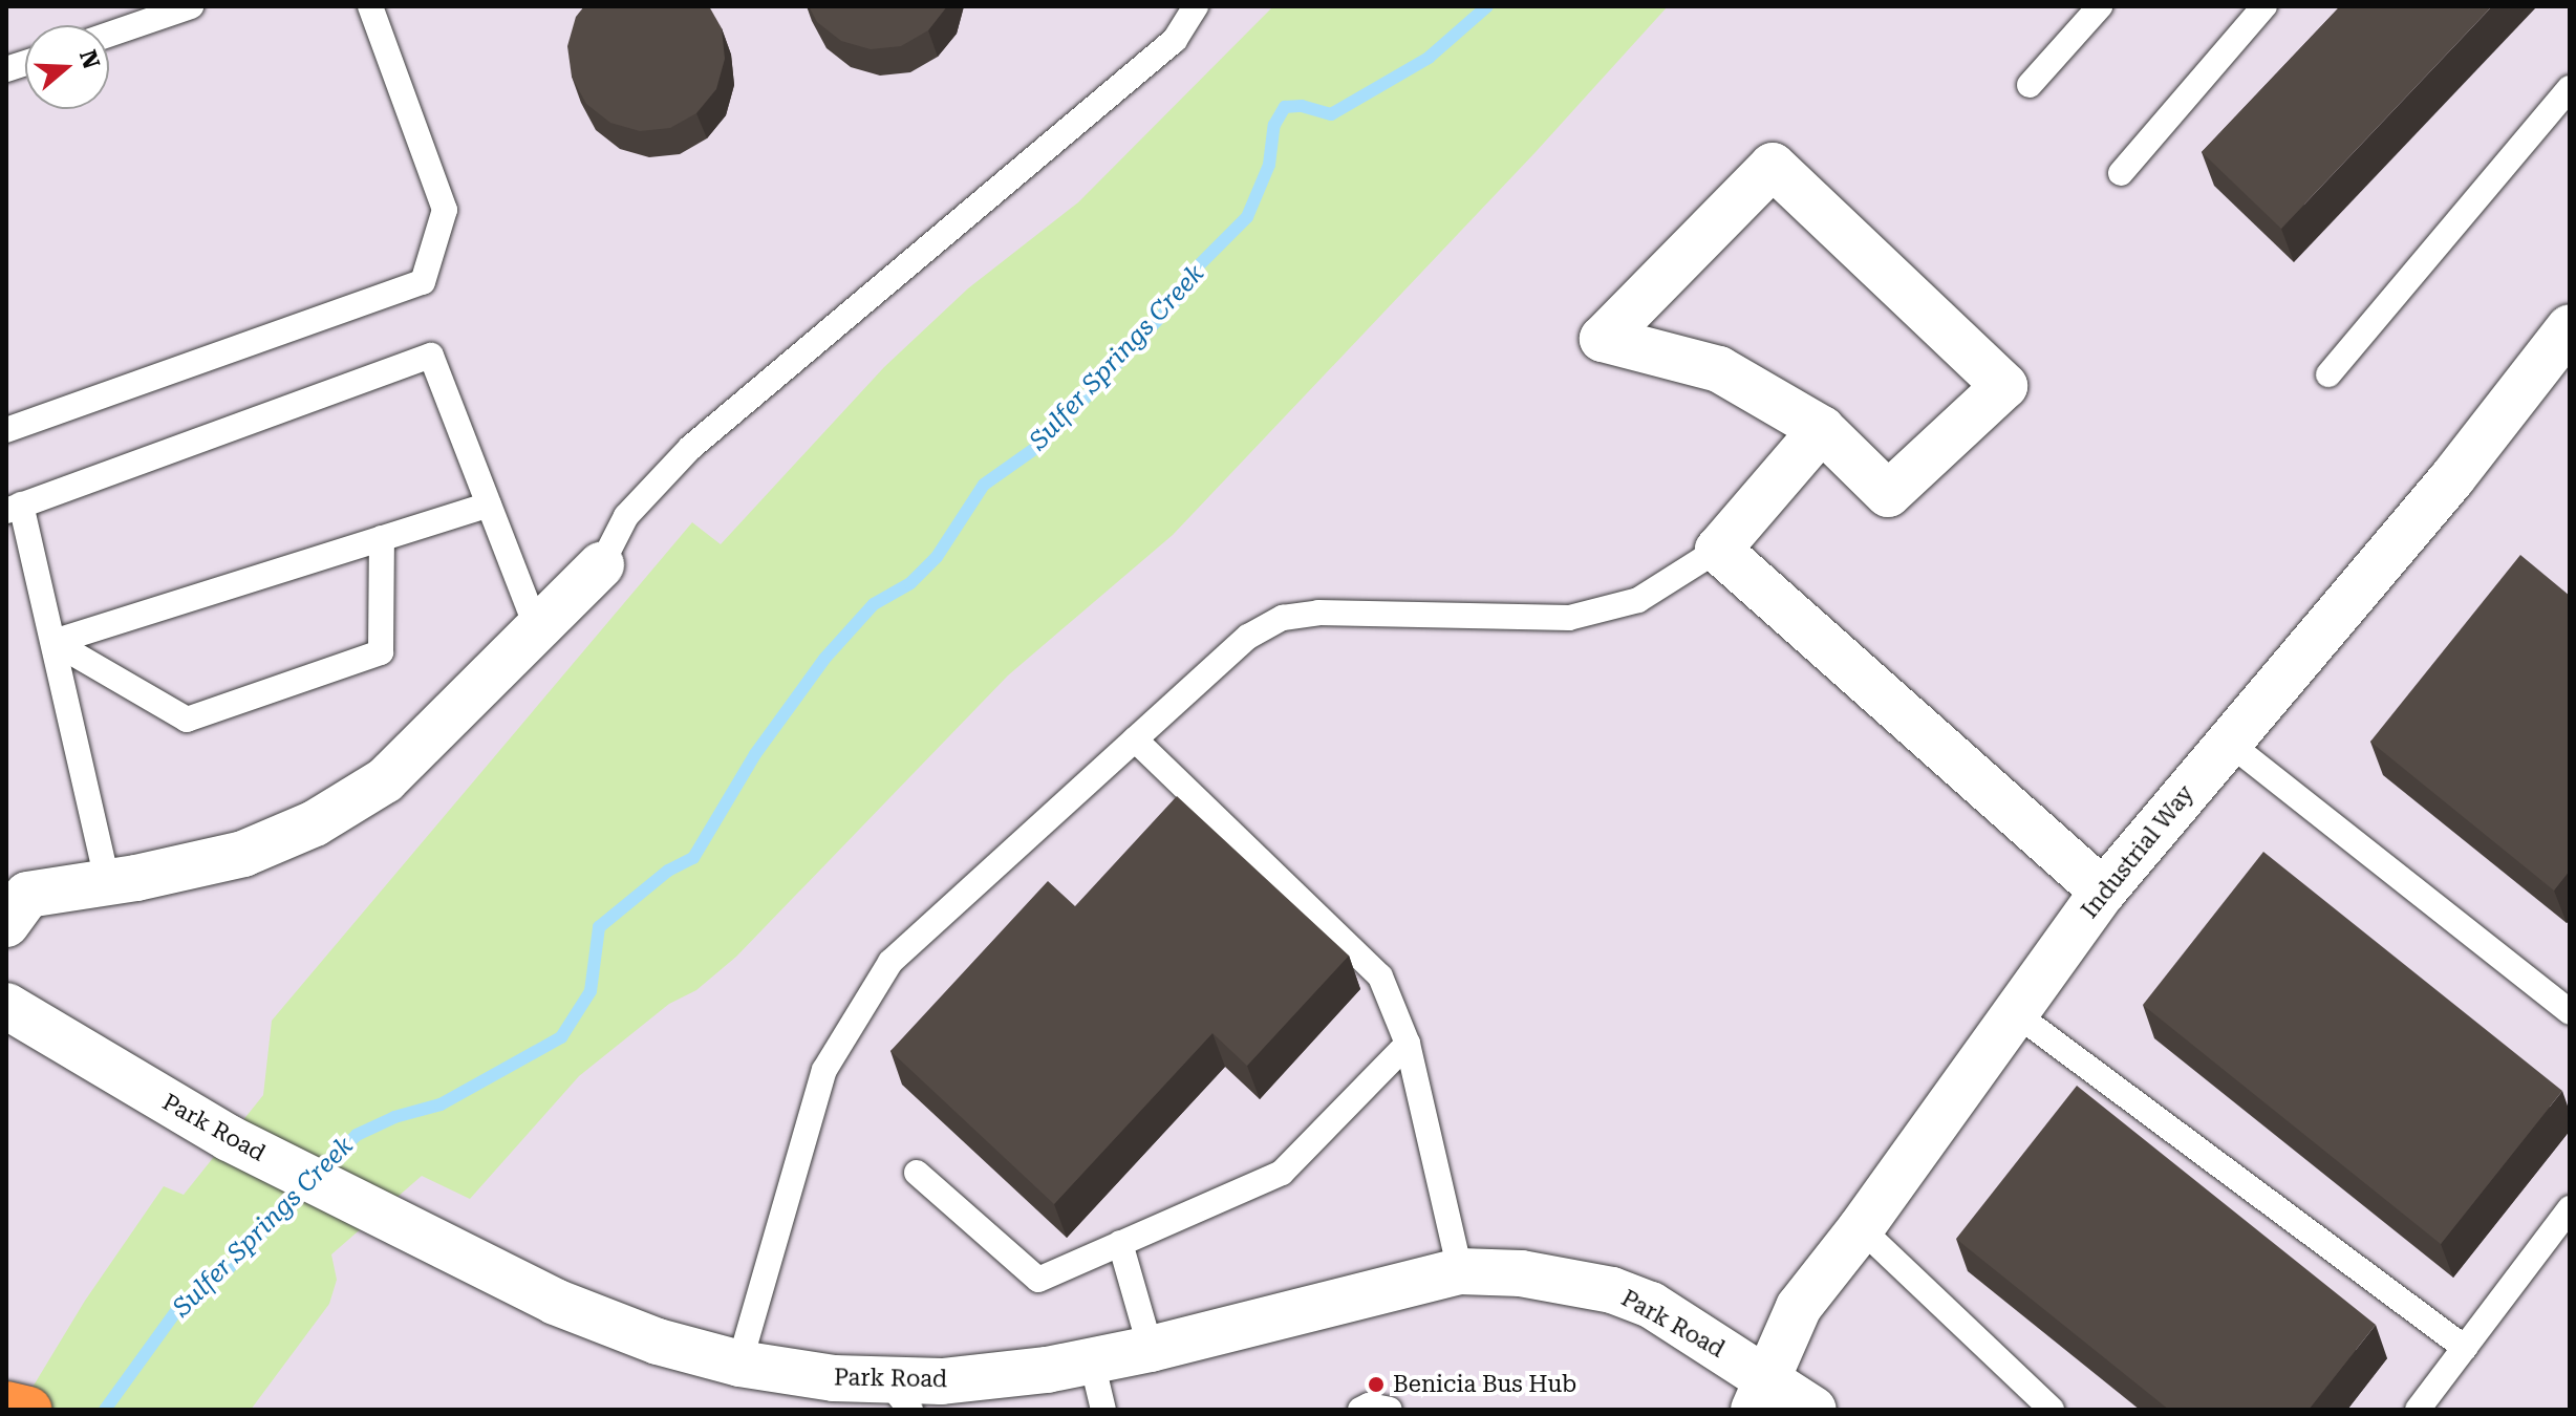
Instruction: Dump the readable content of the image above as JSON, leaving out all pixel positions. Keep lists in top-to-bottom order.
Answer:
{
  "streets": {
    "street": ["Industrial Way", "Park Road"]
  },
  "crossings": [
    ["Industrial Way", "Park Road"]
  ],
  "water": ["Sulfer Springs Creek"],
  "places": ["Benicia Bus Hub"],
  "north": "right"
}
